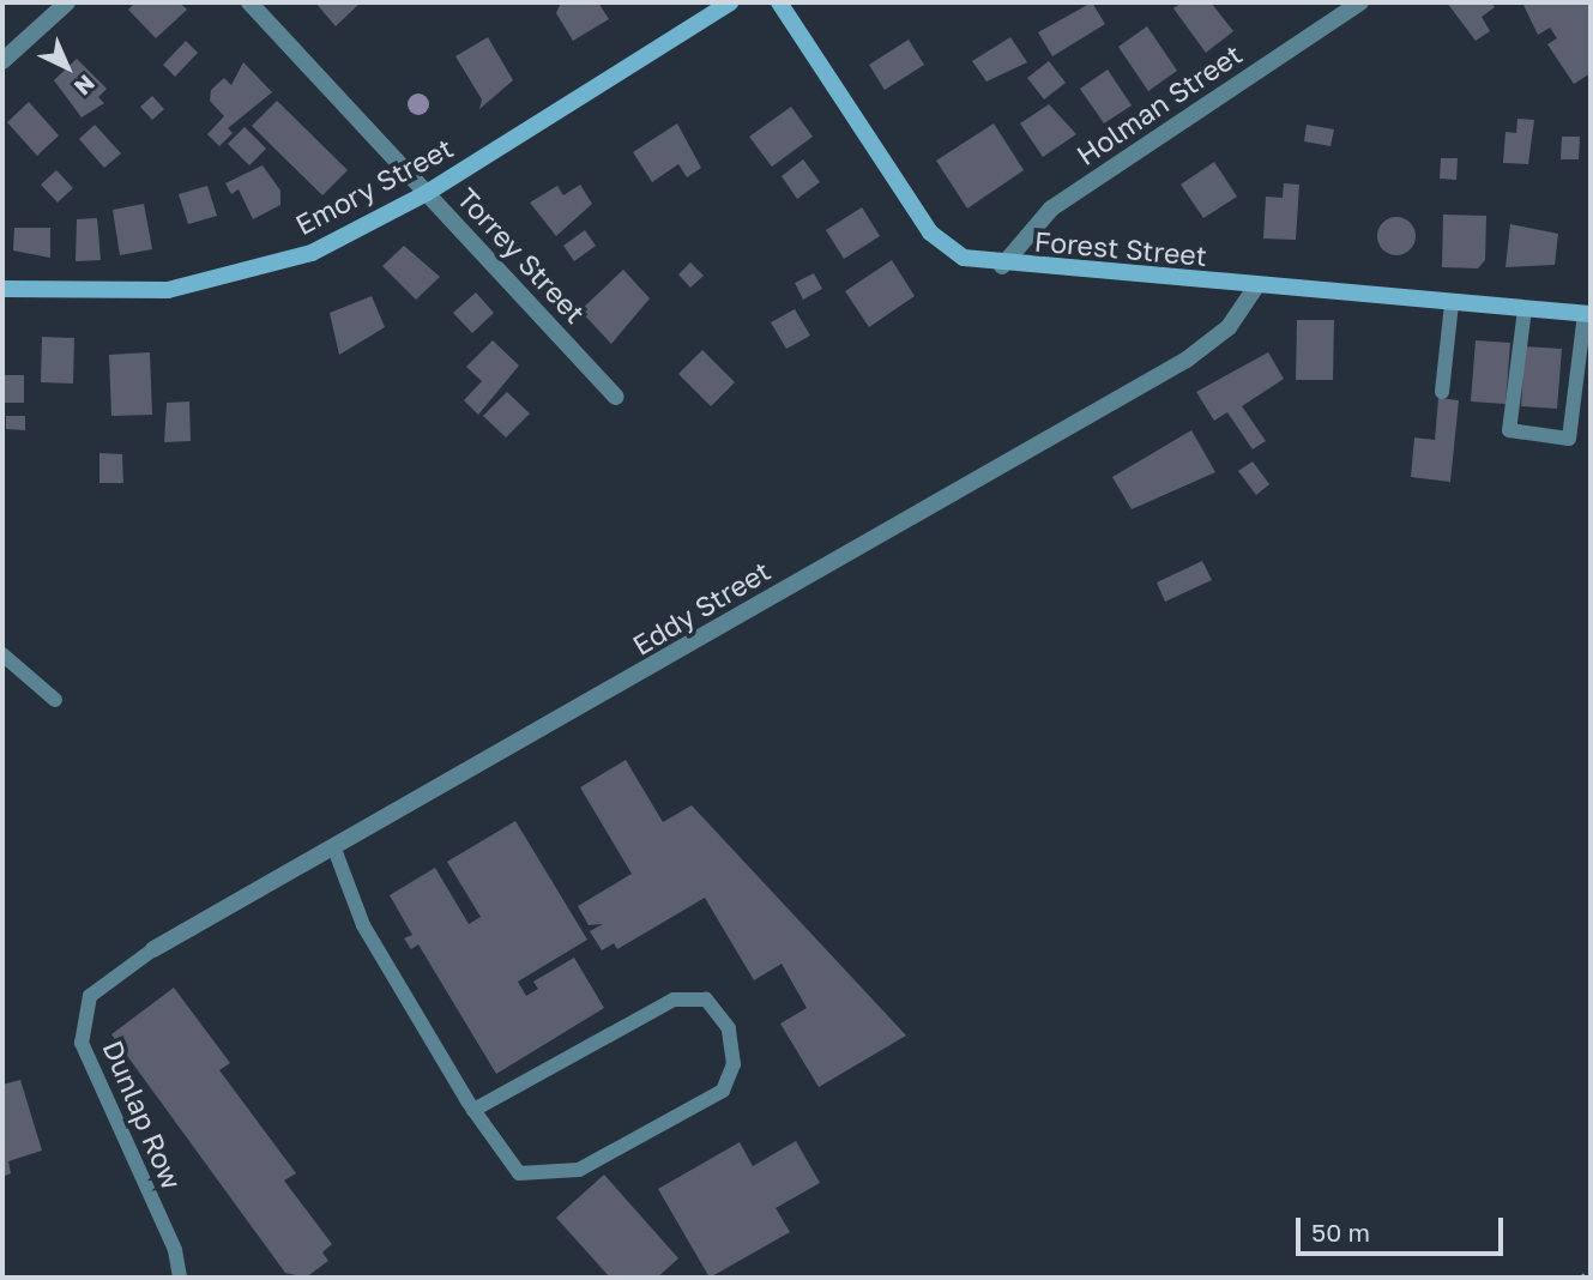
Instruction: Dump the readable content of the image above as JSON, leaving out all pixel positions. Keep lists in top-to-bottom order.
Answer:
{
  "streets": {
    "main road": ["Emory Street", "Forest Street"],
    "street": ["Holman Street", "Torrey Street", "Eddy Street"],
    "lane": ["Dunlap Row"]
  },
  "crossings": [
    ["Holman Street", "Forest Street"],
    ["Emory Street", "Torrey Street"],
    ["Forest Street", "Eddy Street"],
    ["Eddy Street", "Dunlap Row"]
  ],
  "scale_bar": "50 m",
  "north": "bottom right"
}
